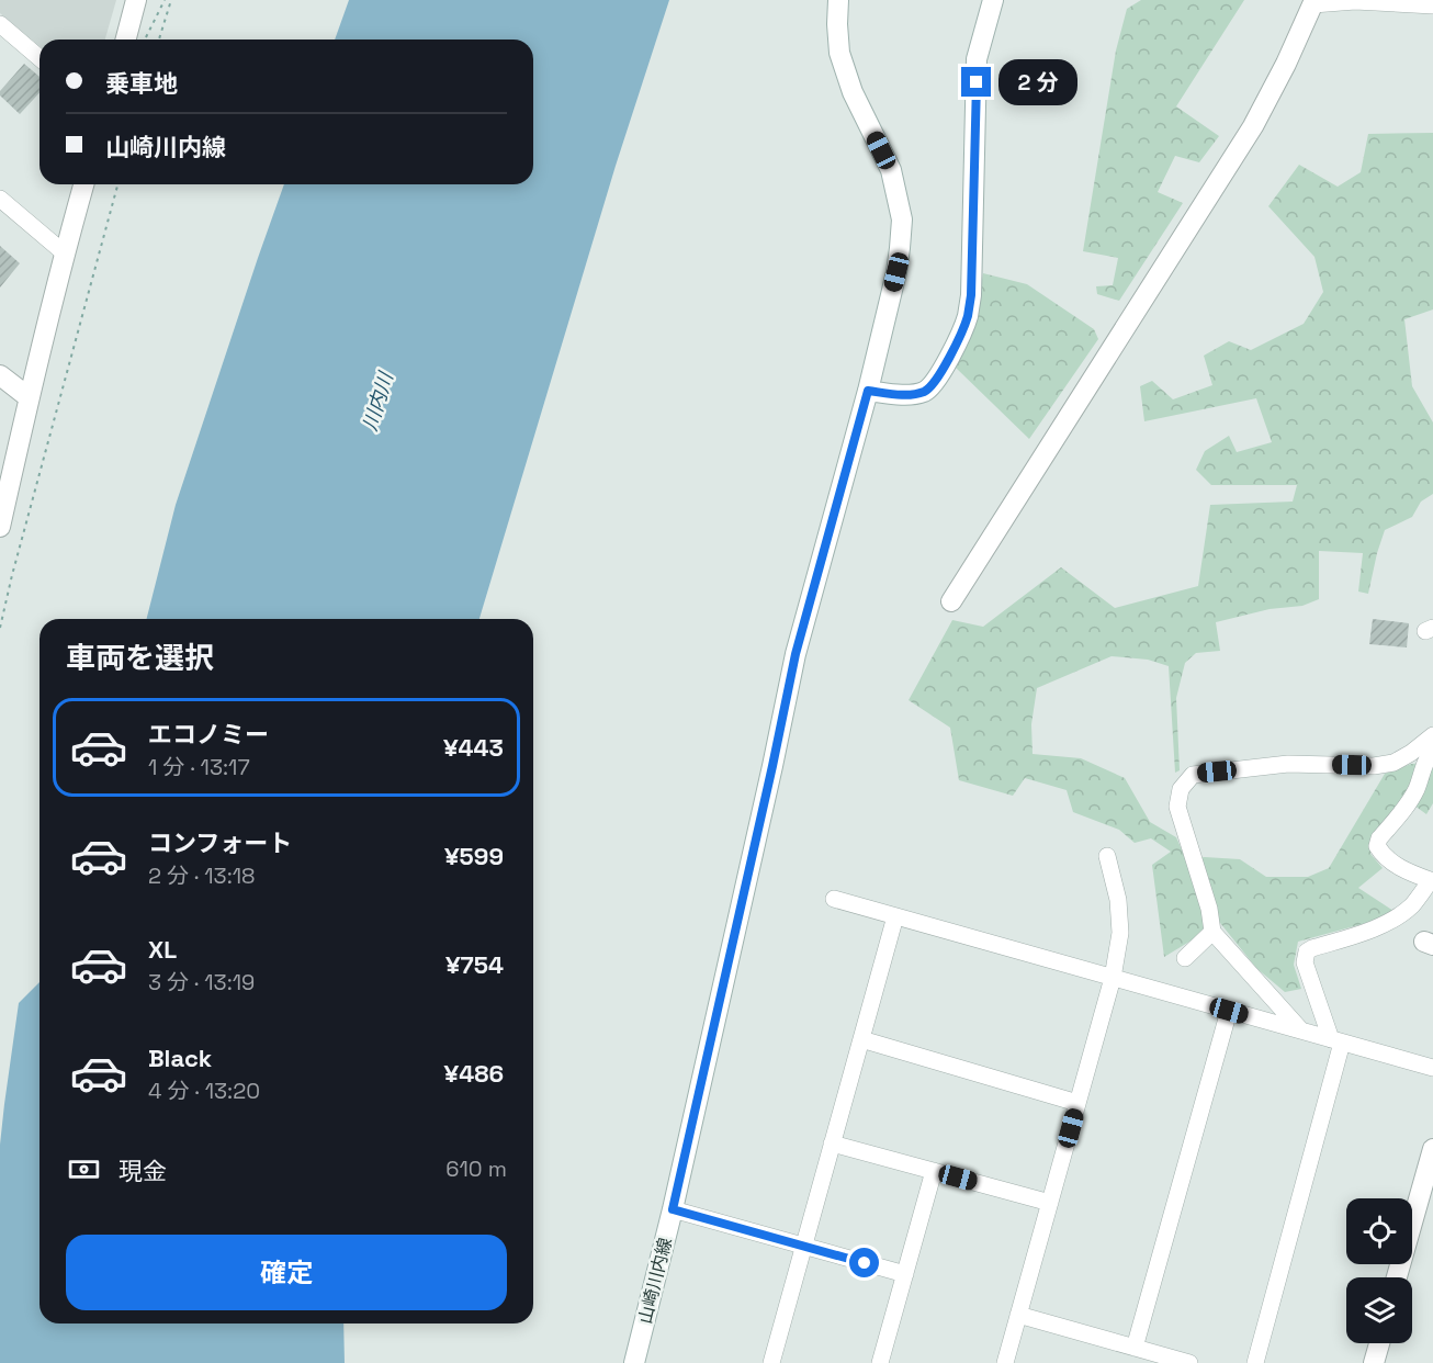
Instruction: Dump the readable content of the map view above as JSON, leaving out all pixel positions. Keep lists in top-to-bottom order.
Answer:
{
  "streets": {
    "main road": ["山崎川内線"]
  },
  "water": ["川内川"],
  "page": {
    "banner": ["乗車地", "山崎川内線"],
    "bubble": "2 分",
    "heading": "車両を選択",
    "list": [
      {
        "name": "エコノミー",
        "note": "1 分 · 13:17",
        "value": "¥443"
      },
      {
        "name": "コンフォート",
        "note": "2 分 · 13:18",
        "value": "¥599"
      },
      {
        "name": "XL",
        "note": "3 分 · 13:19",
        "value": "¥754"
      },
      {
        "name": "Black",
        "note": "4 分 · 13:20",
        "value": "¥486"
      }
    ],
    "pay": ["現金", "610 m"],
    "buttons": "確定"
  }
}
